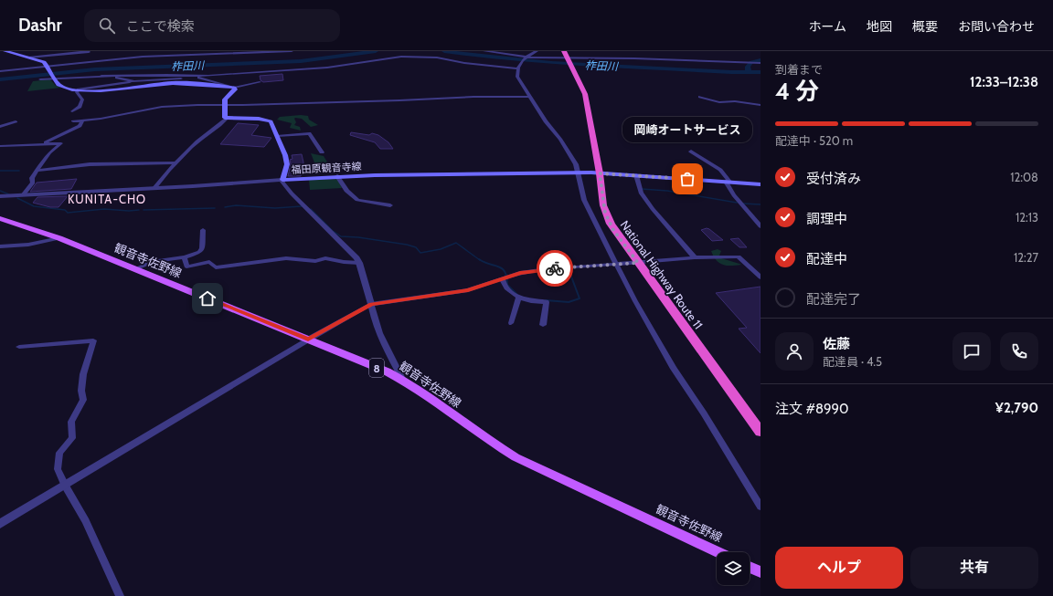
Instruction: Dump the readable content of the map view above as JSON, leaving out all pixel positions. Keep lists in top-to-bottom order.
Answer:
{
  "streets": {
    "highway": ["National Highway Route 11"],
    "main road": ["福田原観音寺線", "観音寺佐野線", "8"]
  },
  "crossings": [
    ["福田原観音寺線", "National Highway Route 11"]
  ],
  "districts": ["KUNITA-CHO"],
  "water": ["柞田川"],
  "places": ["岡崎オートサービス"],
  "page": {
    "header": "Dashr",
    "search": "ここで検索",
    "nav": [
      "ホーム",
      "地図",
      "概要",
      "お問い合わせ"
    ],
    "heading": ["4 分", "到着まで", "12:33–12:38"],
    "panel": [
      "佐藤",
      "配達員 · 4.5",
      "注文 #8990",
      "¥2,790"
    ],
    "bar": "配達中 · 520 m",
    "bubble": "岡崎オートサービス",
    "list": [
      ["受付済み", "12:08"],
      ["調理中", "12:13"],
      ["配達中", "12:27"],
      "配達完了"
    ],
    "buttons": ["ヘルプ", "共有"]
  }
}
